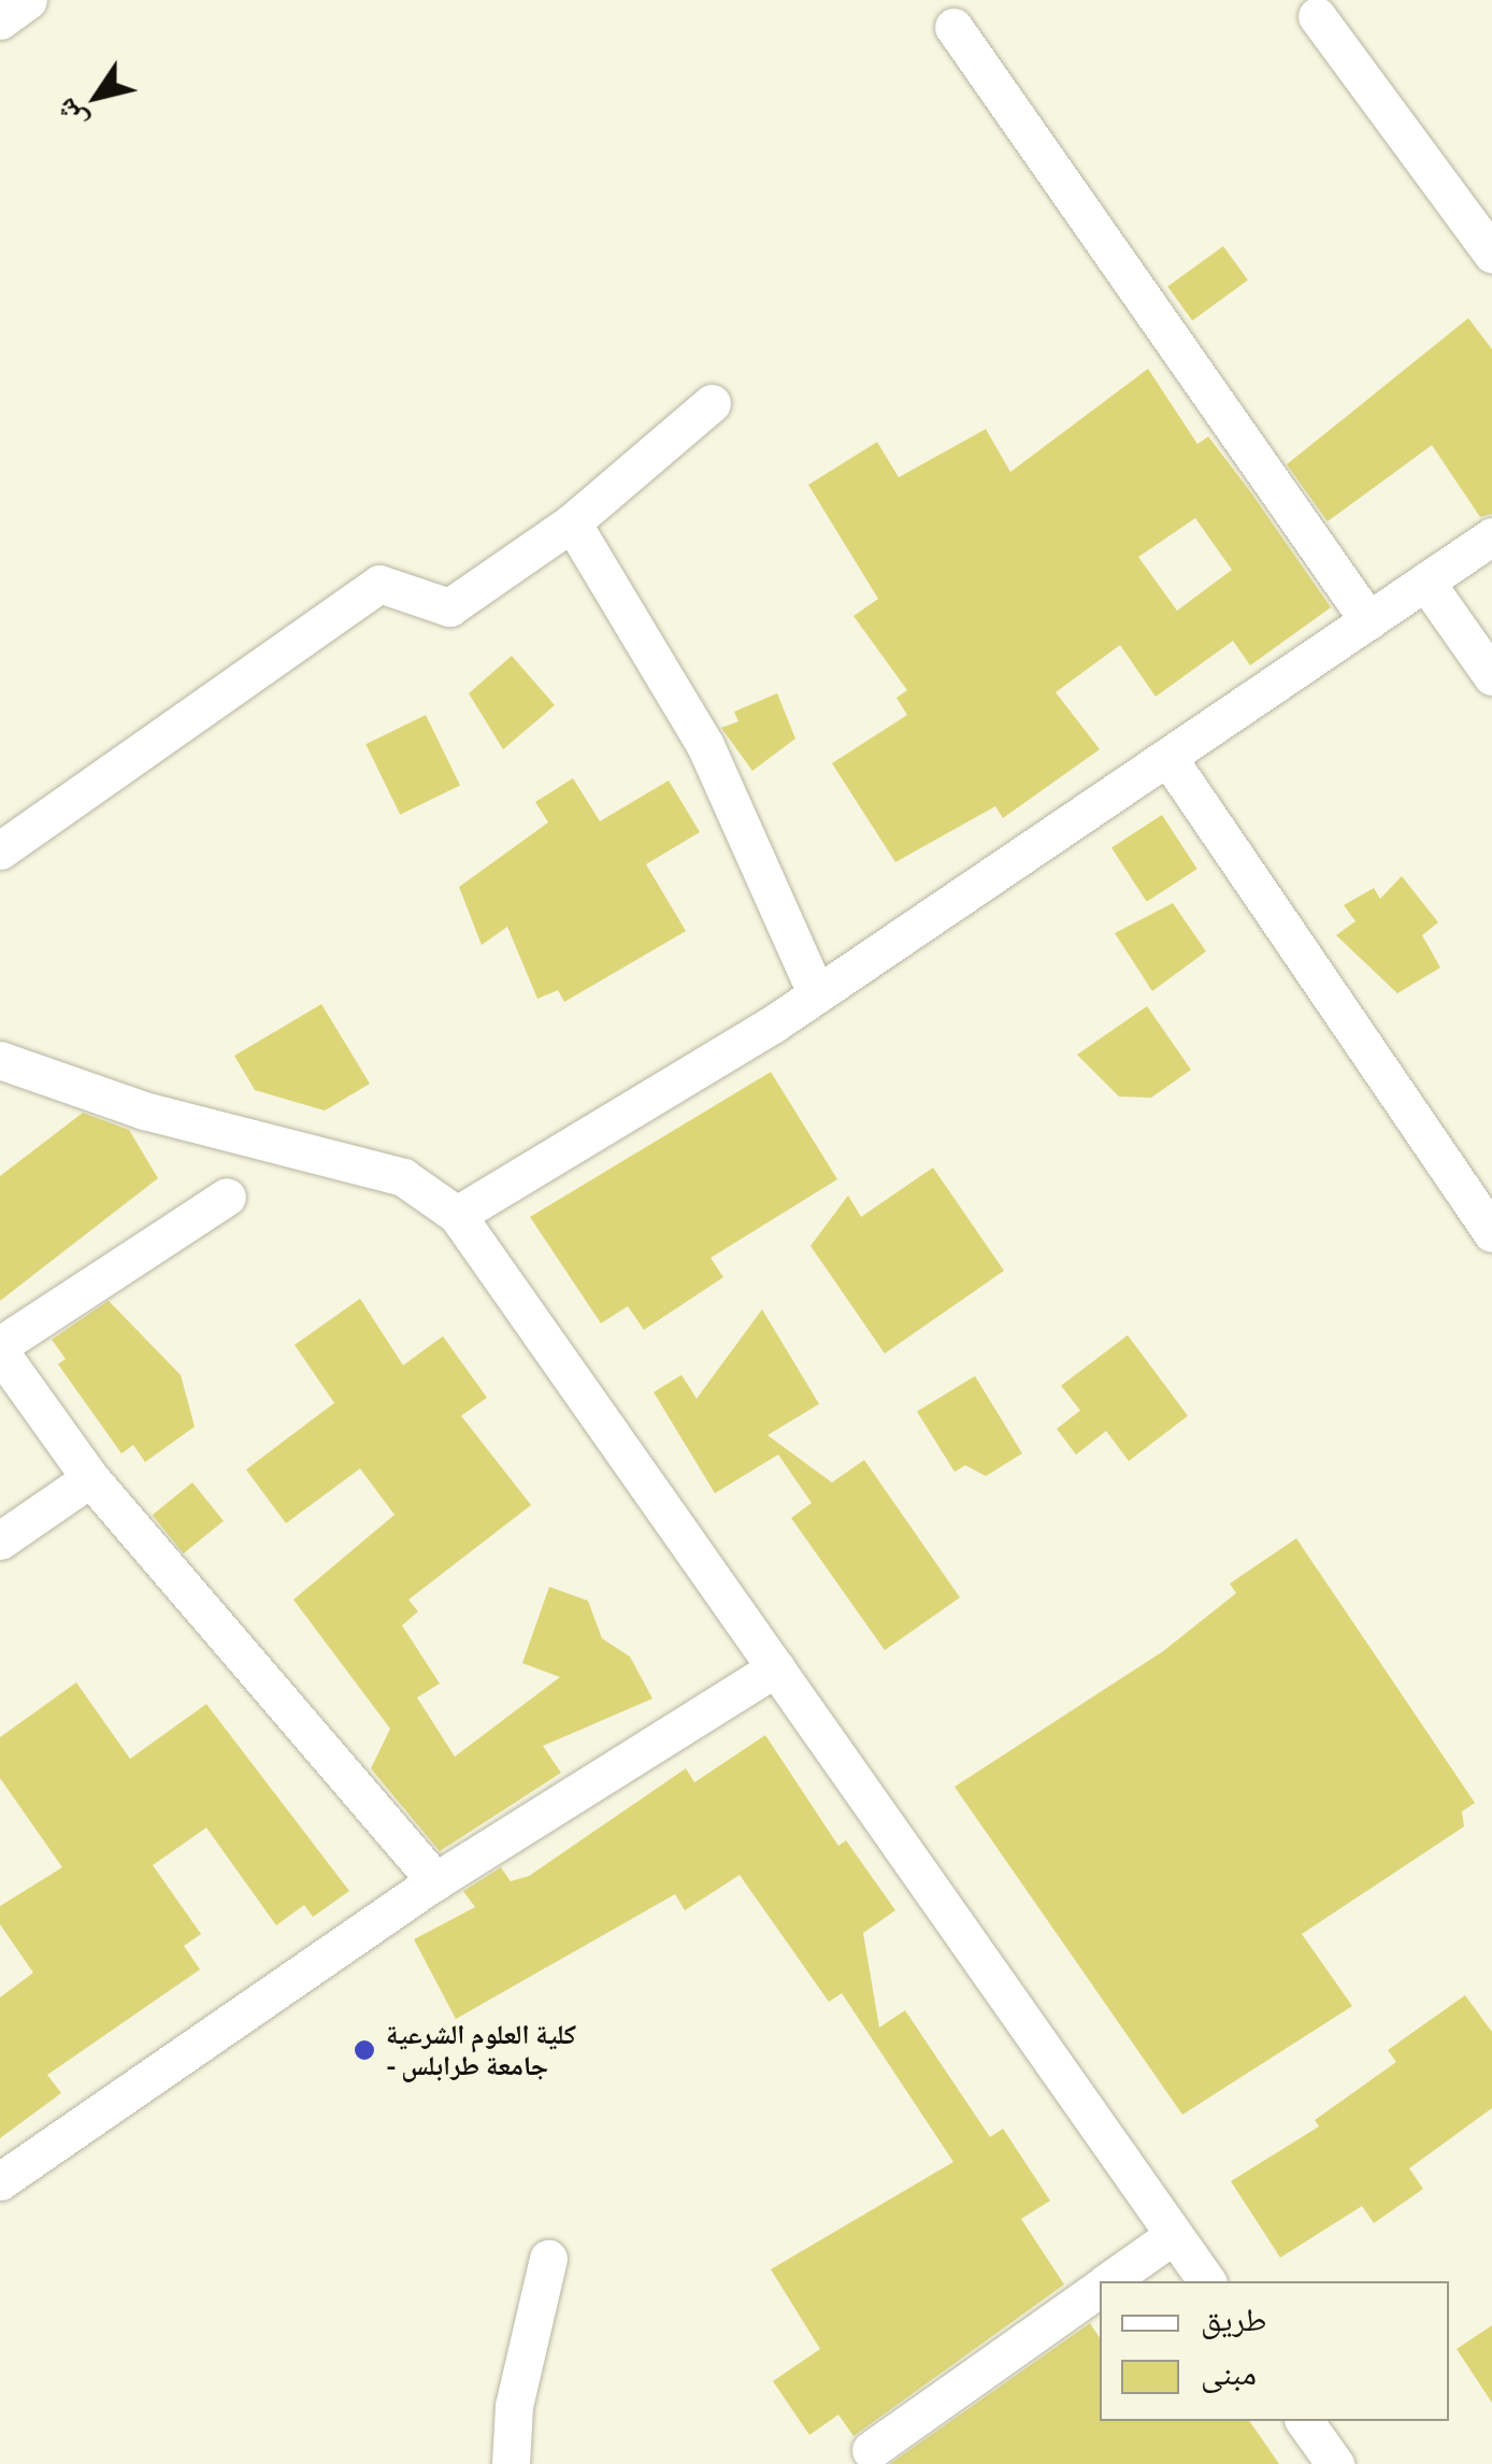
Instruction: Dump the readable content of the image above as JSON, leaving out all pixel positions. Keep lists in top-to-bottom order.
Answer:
{
  "places": ["كلية العلوم الشرعية - جامعة طرابلس"],
  "legend": ["طريق", "مبنى"],
  "north": "bottom left"
}
